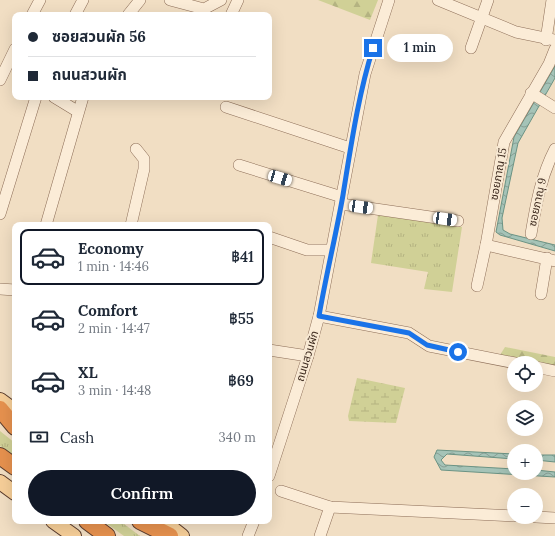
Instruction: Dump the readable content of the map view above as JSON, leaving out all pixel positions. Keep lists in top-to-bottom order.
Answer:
{
  "streets": {
    "street": ["ซอยภาณุ 15", "ซอยภาณุ 9", "ถนนสวนผัก"]
  },
  "page": {
    "banner": ["ซอยสวนผัก 56", "ถนนสวนผัก"],
    "bubble": "1 min",
    "list": [
      {
        "name": "Economy",
        "note": "1 min · 14:46",
        "value": "฿41"
      },
      {
        "name": "Comfort",
        "note": "2 min · 14:47",
        "value": "฿55"
      },
      {
        "name": "XL",
        "note": "3 min · 14:48",
        "value": "฿69"
      }
    ],
    "map_buttons": ["+", "−"],
    "pay": ["Cash", "340 m"],
    "buttons": "Confirm"
  }
}
